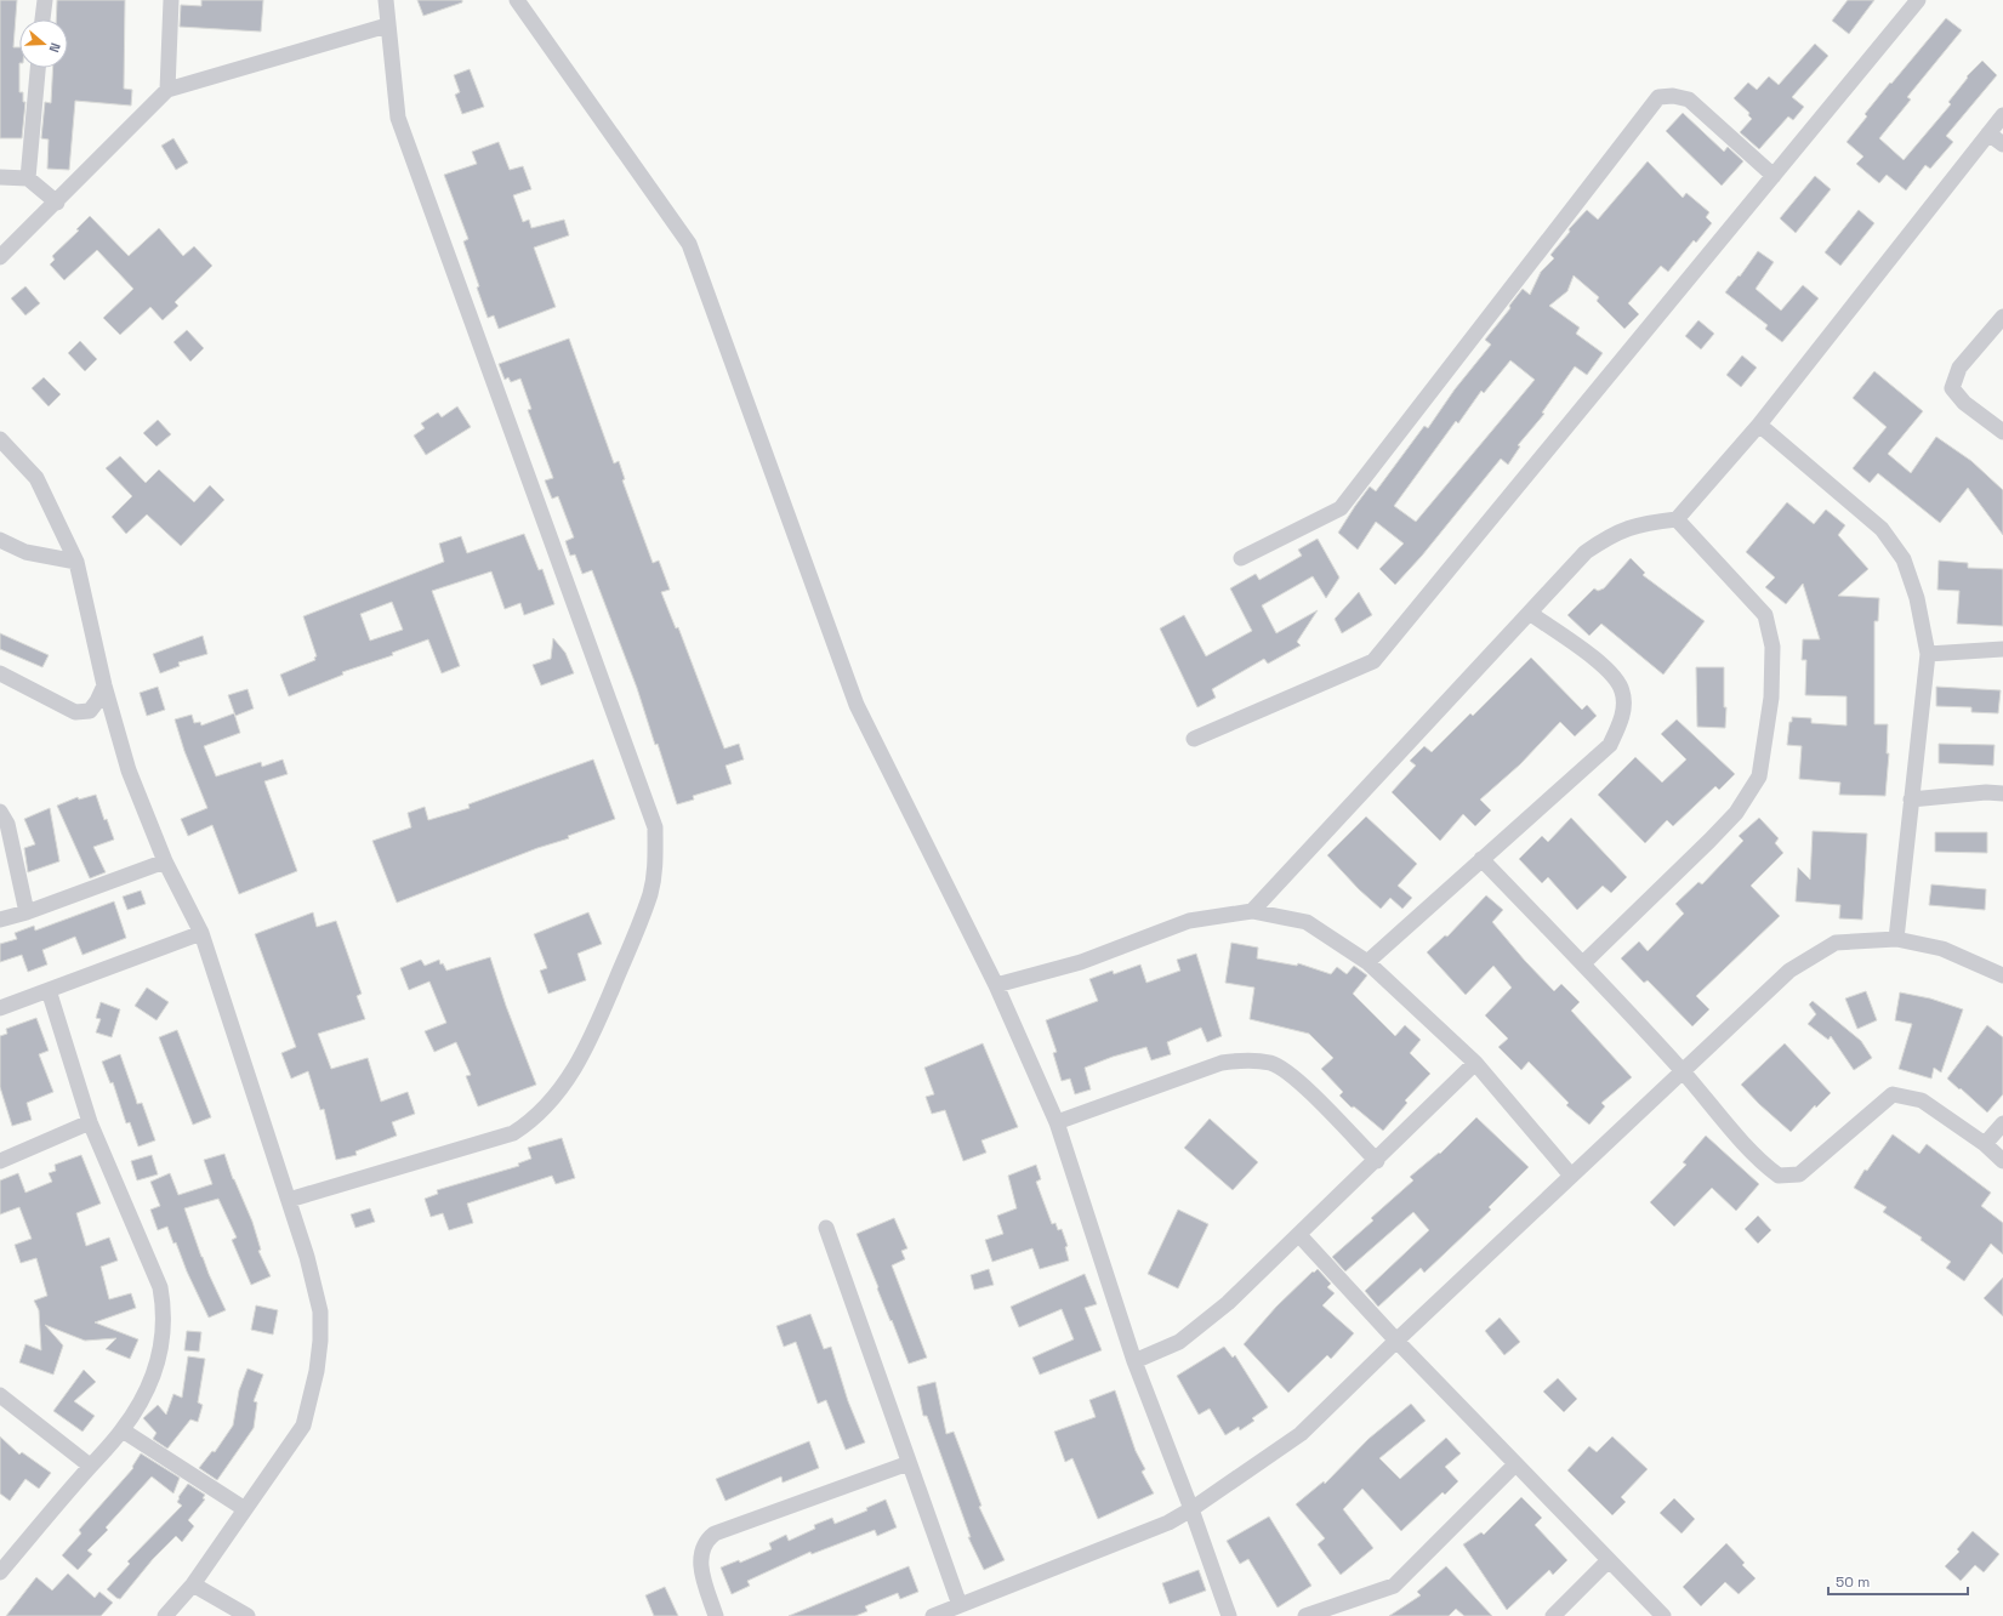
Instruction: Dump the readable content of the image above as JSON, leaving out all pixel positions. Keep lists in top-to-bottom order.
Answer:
{
  "scale_bar": "50 m",
  "north": "right"
}
